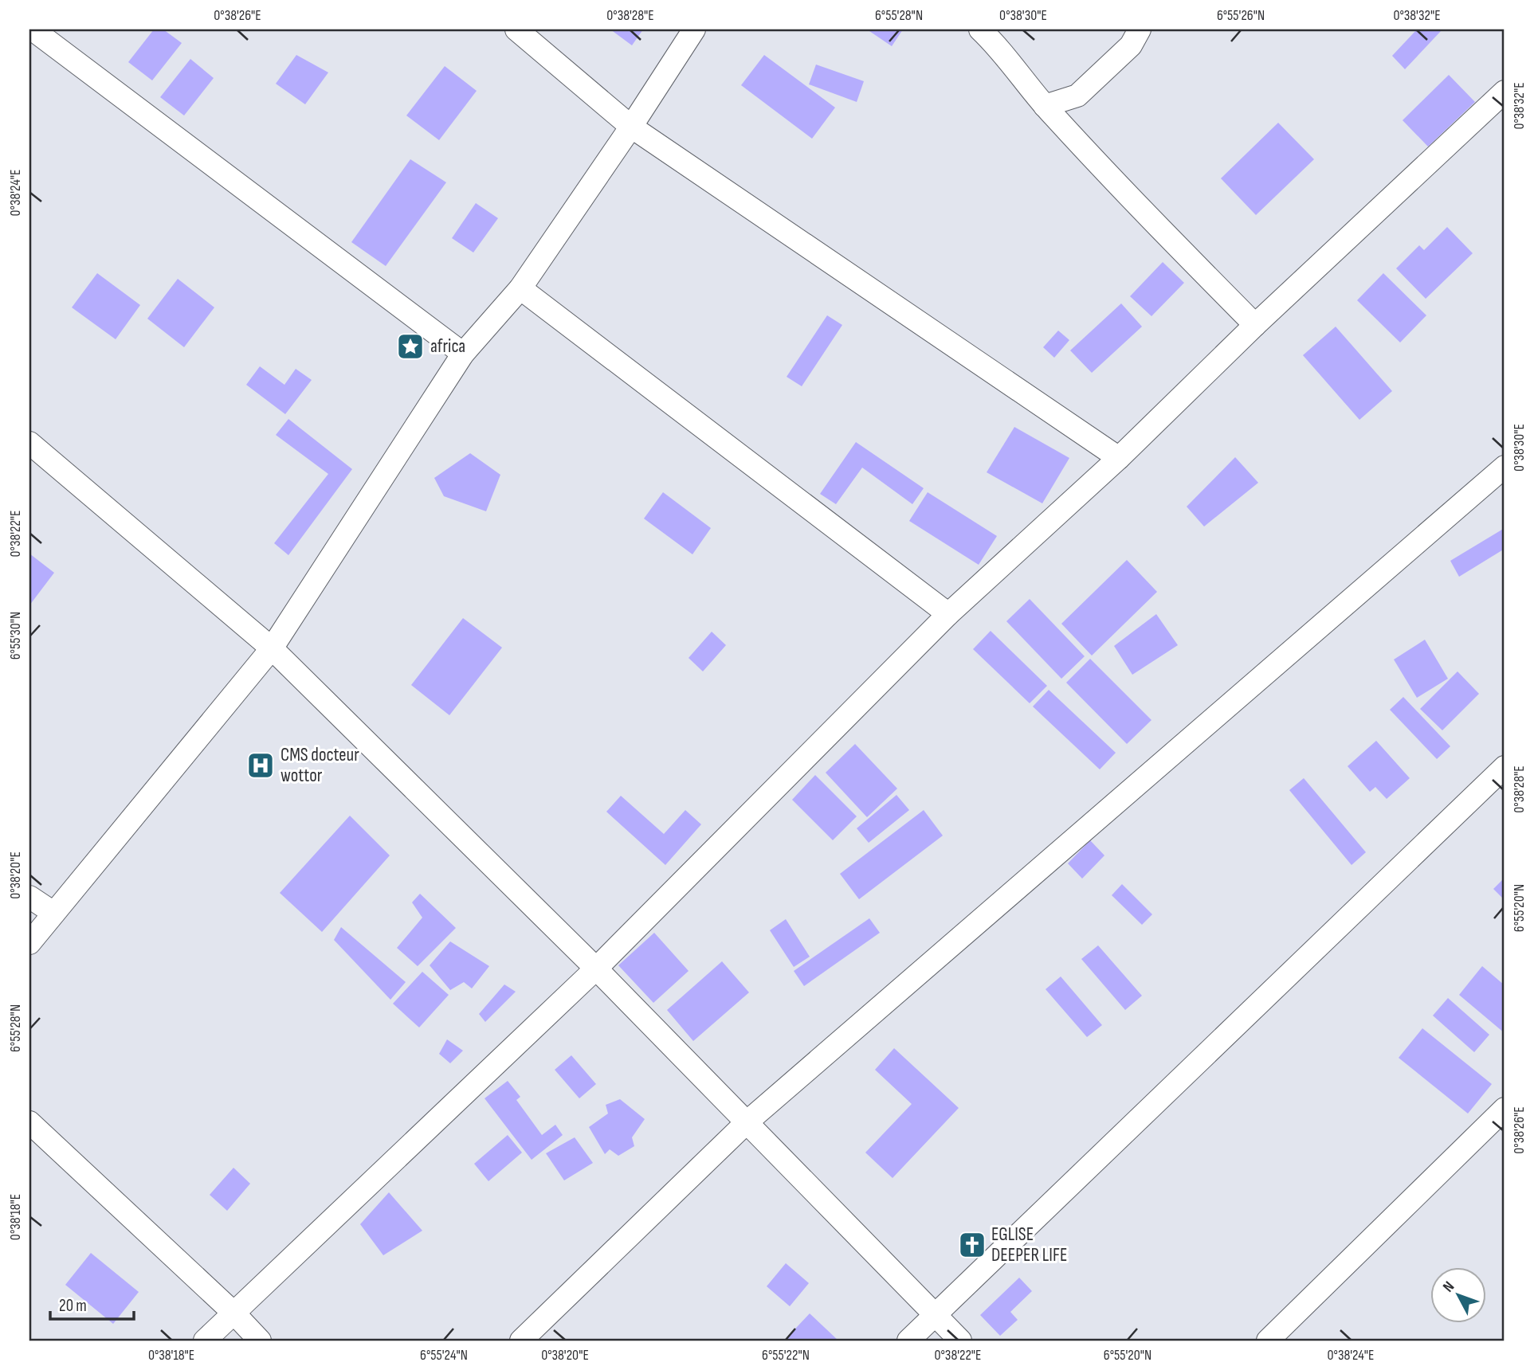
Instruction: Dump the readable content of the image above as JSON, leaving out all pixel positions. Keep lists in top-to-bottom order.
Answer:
{
  "places": {
    "place": ["africa"],
    "hospital": ["CMS docteur wottor"],
    "church": ["EGLISE DEEPER LIFE"]
  },
  "scale_bar": "20 m",
  "north": "top left",
  "coordinates": [
    "0°38'26\"E",
    "0°38'28\"E",
    "6°55'28\"N",
    "0°38'30\"E",
    "6°55'26\"N",
    "0°38'32\"E",
    "0°38'24\"E",
    "0°38'22\"E",
    "6°55'30\"N",
    "0°38'20\"E",
    "6°55'20\"N",
    "0°38'18\"E",
    "6°55'24\"N",
    "6°55'22\"N"
  ]
}
